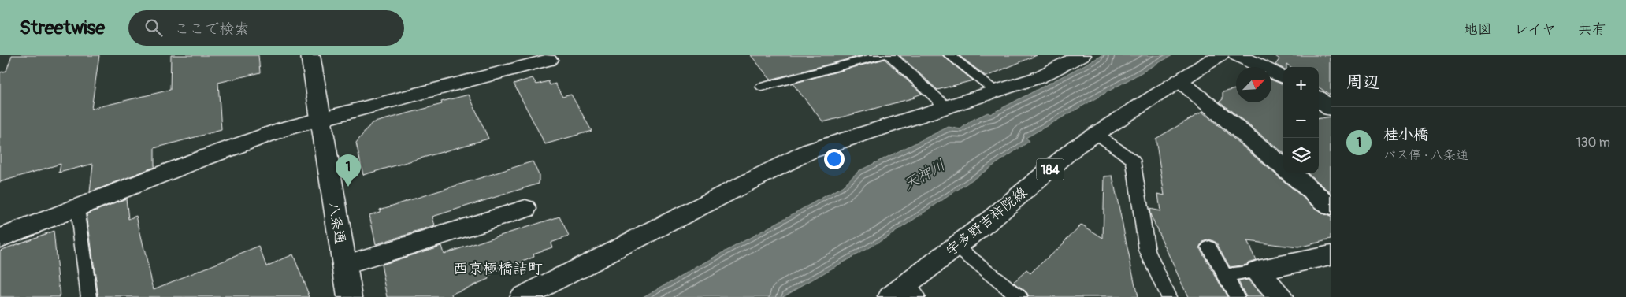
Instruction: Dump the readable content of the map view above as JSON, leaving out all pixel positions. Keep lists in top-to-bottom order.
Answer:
{
  "streets": {
    "street": ["184", "宇多野吉祥院線", "八条通"]
  },
  "districts": ["西京極橋詰町"],
  "water": ["天神川"],
  "north": "top right",
  "page": {
    "header": "Streetwise",
    "search": "ここで検索",
    "nav": ["地図", "レイヤ", "共有"],
    "heading": "周辺",
    "map_buttons": ["+", "−"],
    "list": [
      {
        "mark": "1",
        "name": "桂小橋",
        "note": "バス停 · 八条通",
        "value": "130 m"
      }
    ],
    "pins": "1"
  }
}
